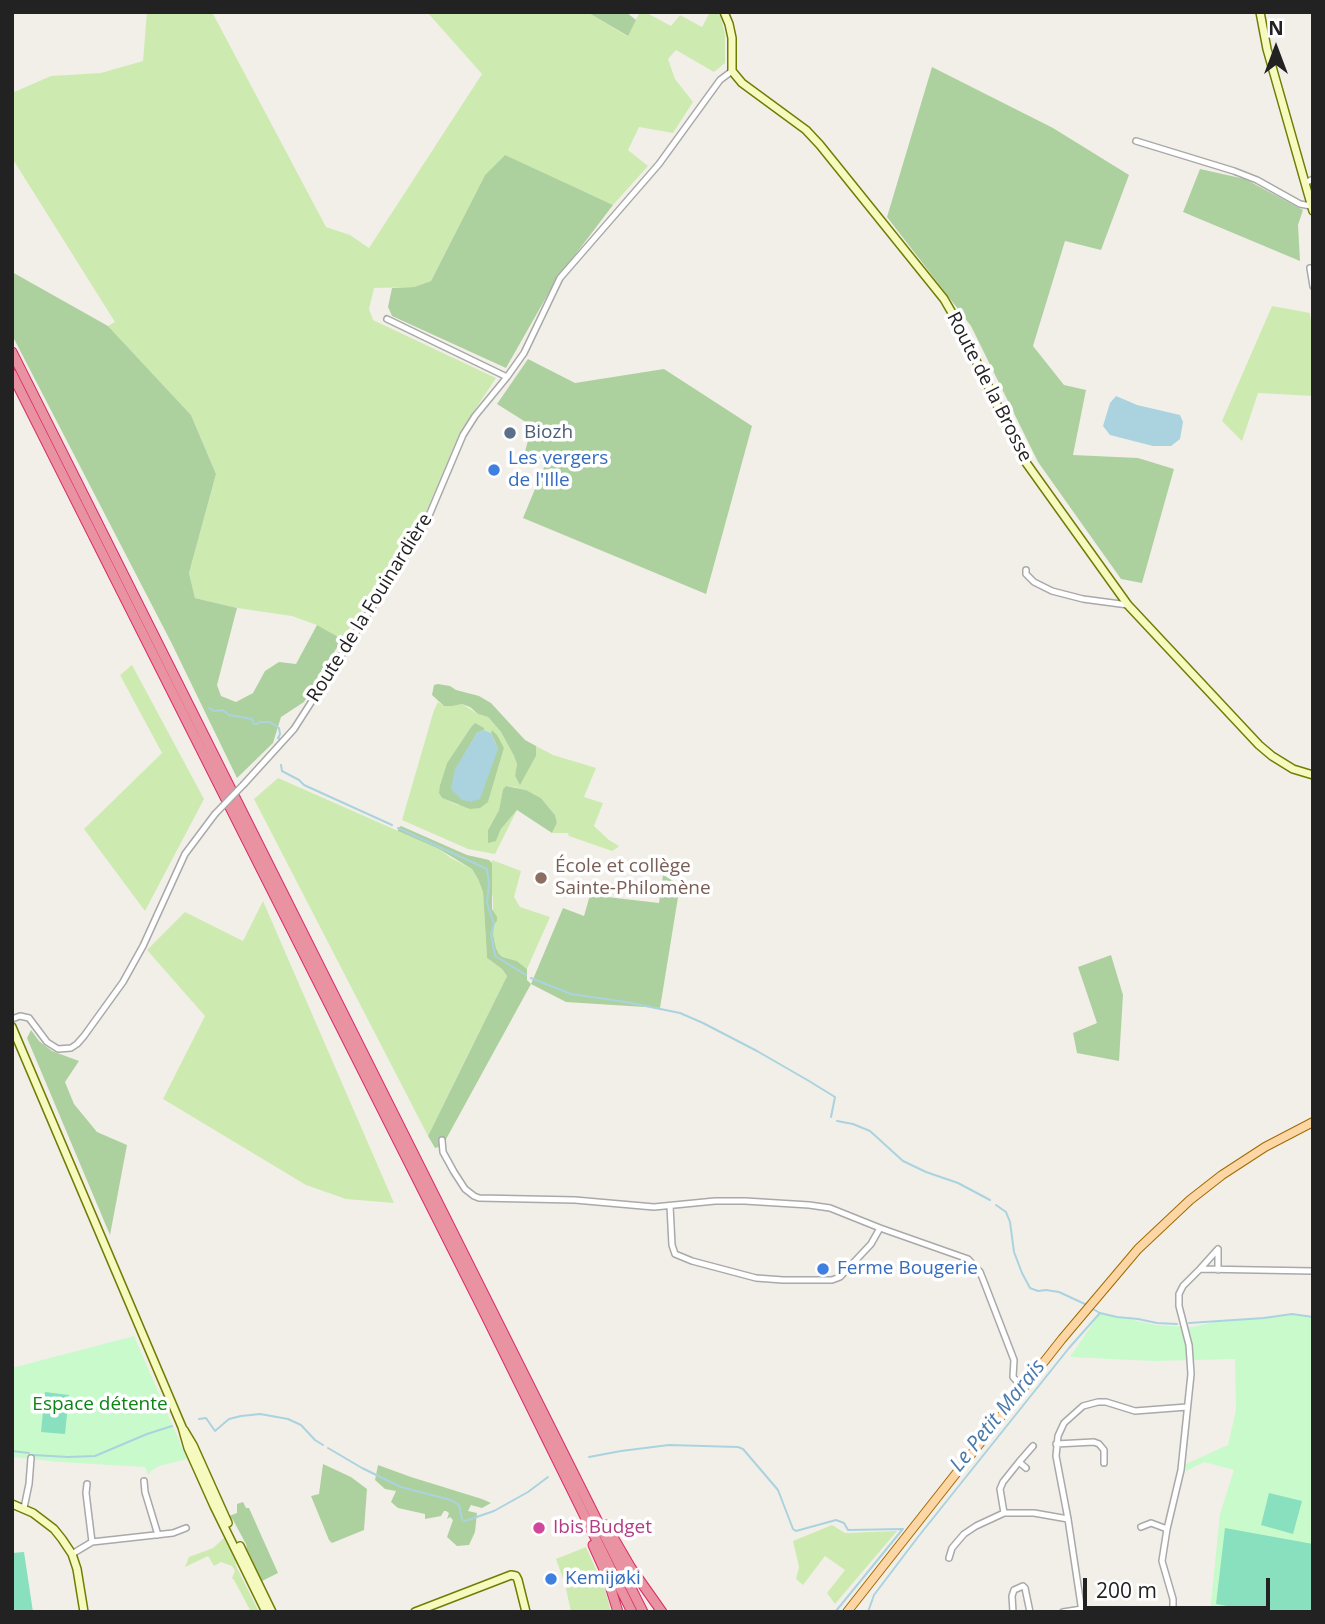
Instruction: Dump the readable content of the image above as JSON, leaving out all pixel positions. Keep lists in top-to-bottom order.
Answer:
{
  "streets": {
    "street": ["Route de la Brosse", "Route de la Fouinardière"]
  },
  "crossings": [
    ["Route de la Brosse", "Route de la Fouinardière"]
  ],
  "water": ["Le Petit Marais"],
  "parks": ["Espace détente"],
  "places": [
    "Biozh",
    "Les vergers de l'Ille",
    "École et collège Sainte-Philomène",
    "Ferme Bougerie",
    "Ibis Budget",
    "Kemijøki"
  ],
  "scale_bar": "200 m",
  "north": "top"
}
